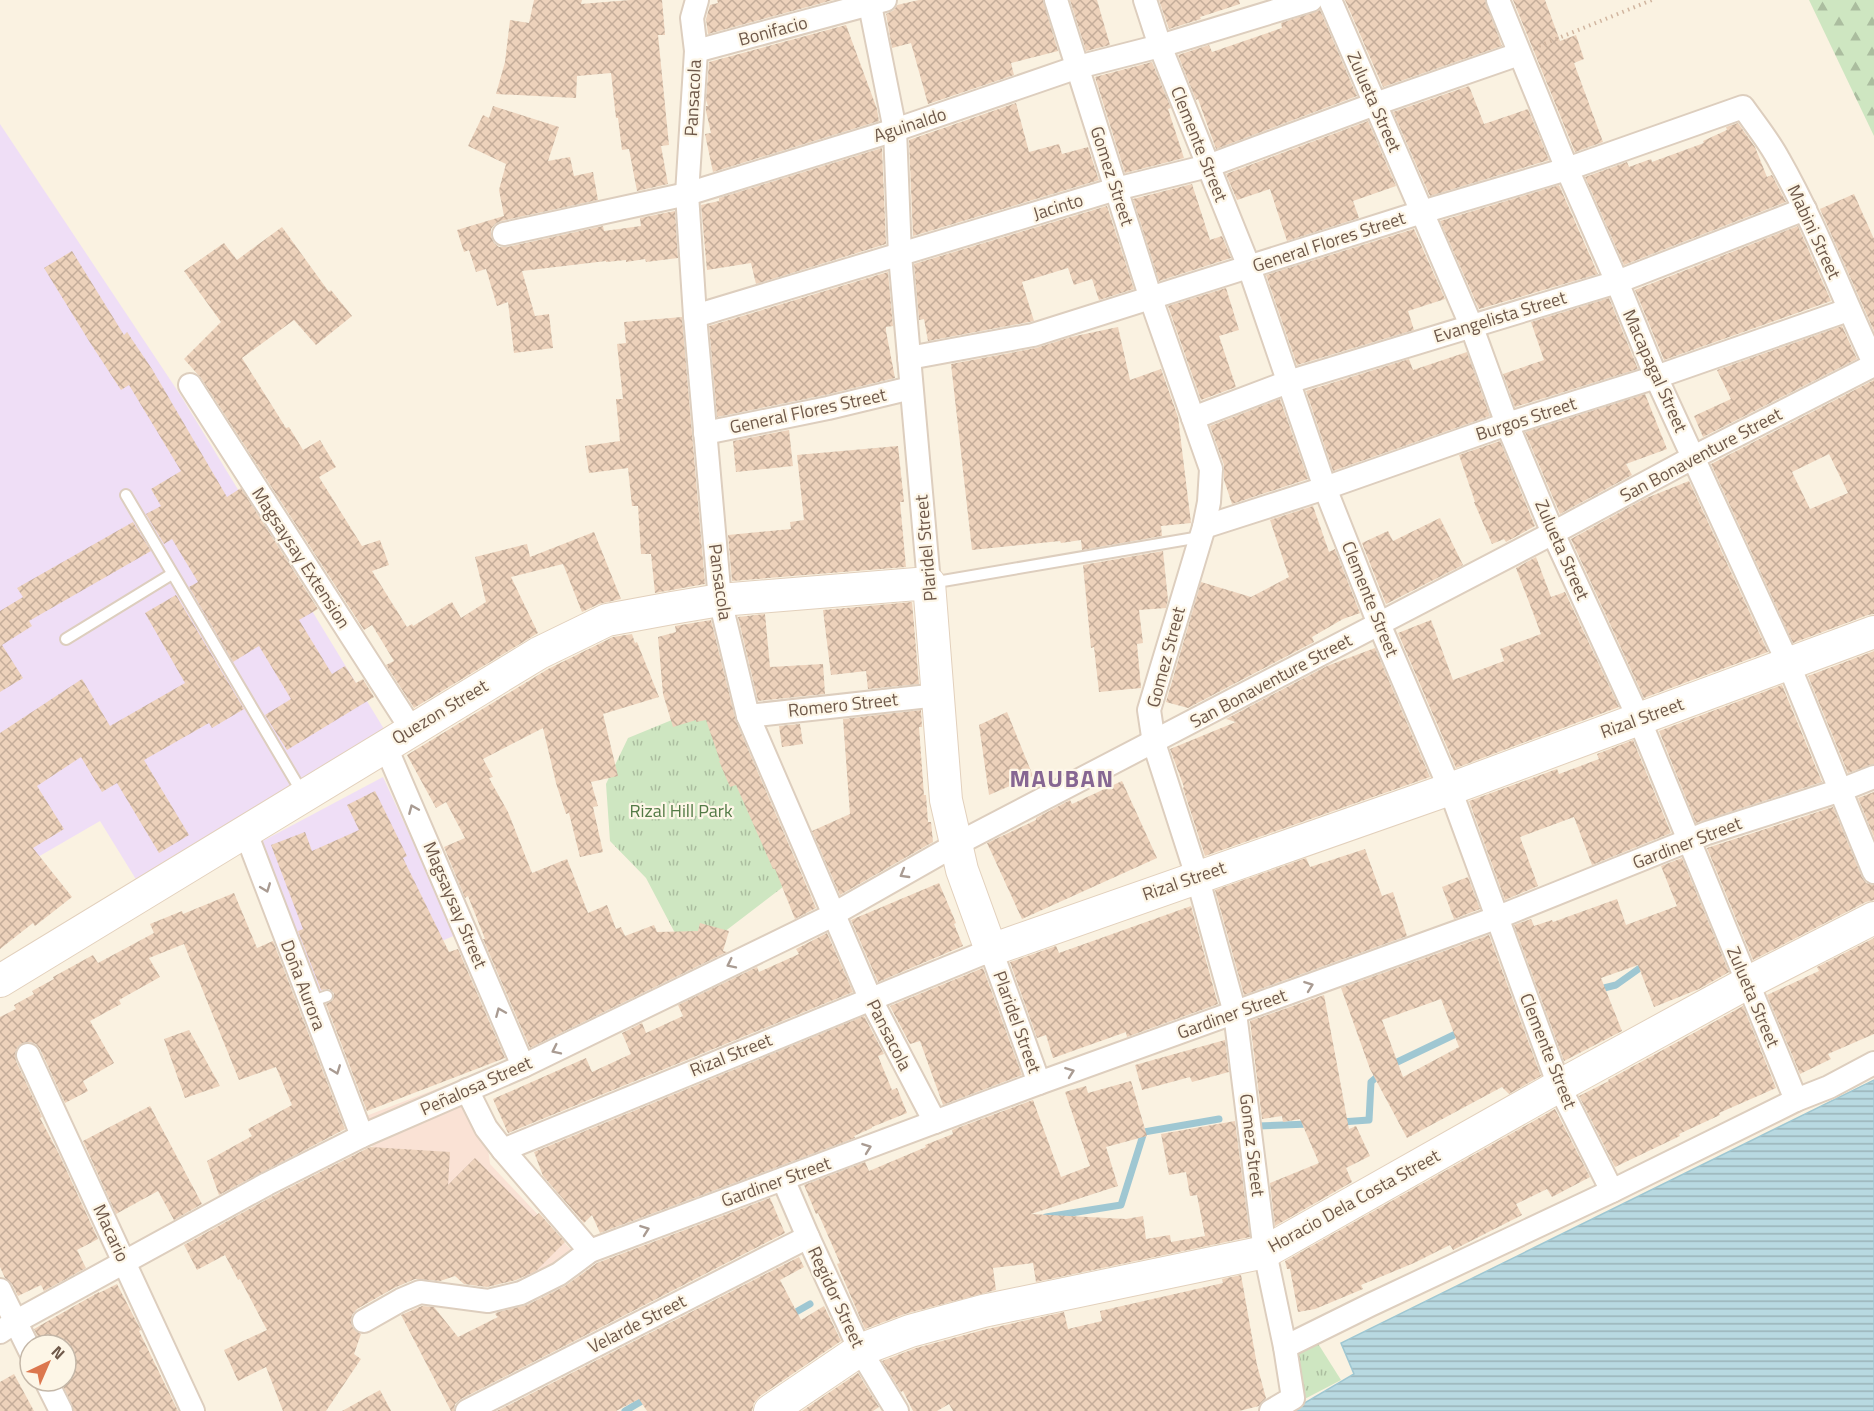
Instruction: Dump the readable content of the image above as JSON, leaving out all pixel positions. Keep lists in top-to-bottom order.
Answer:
{
  "streets": {
    "main road": [
      "Plaridel Street",
      "Quezon Street",
      "Rizal Street",
      "Horacio Dela Costa Street"
    ],
    "street": [
      "Bonifacio",
      "Pansacola",
      "Zulueta Street",
      "Aguinaldo",
      "Clemente Street",
      "Gomez Street",
      "Jacinto",
      "Mabini Street",
      "General Flores Street",
      "Evangelista Street",
      "Macapagal Street",
      "Burgos Street",
      "San Bonaventure Street",
      "Magsaysay Extension",
      "Romero Street",
      "Gardiner Street",
      "Magsaysay Street",
      "Doña Aurora",
      "Peñalosa Street",
      "Macario",
      "Regidor Street",
      "Velarde Street"
    ]
  },
  "crossings": [
    ["Bonifacio", "Pansacola"],
    ["Bonifacio", "Plaridel Street"],
    ["Pansacola", "Aguinaldo"],
    ["Pansacola", "Jacinto"],
    ["Pansacola", "General Flores Street"],
    ["Pansacola", "Romero Street"],
    ["Pansacola", "Quezon Street"],
    ["Pansacola", "Rizal Street"],
    ["Pansacola", "Gardiner Street"],
    ["Pansacola", "Peñalosa Street"],
    ["Zulueta Street", "Jacinto"],
    ["Zulueta Street", "General Flores Street"],
    ["Zulueta Street", "Evangelista Street"],
    ["Zulueta Street", "Burgos Street"],
    ["Zulueta Street", "San Bonaventure Street"],
    ["Zulueta Street", "Rizal Street"],
    ["Zulueta Street", "Gardiner Street"],
    ["Zulueta Street", "Horacio Dela Costa Street"],
    ["Aguinaldo", "Clemente Street"],
    ["Aguinaldo", "Gomez Street"],
    ["Aguinaldo", "Plaridel Street"],
    ["Clemente Street", "Jacinto"],
    ["Clemente Street", "General Flores Street"],
    ["Clemente Street", "Evangelista Street"],
    ["Clemente Street", "Burgos Street"],
    ["Clemente Street", "San Bonaventure Street"],
    ["Clemente Street", "Rizal Street"],
    ["Clemente Street", "Gardiner Street"],
    ["Clemente Street", "Horacio Dela Costa Street"],
    ["Gomez Street", "Jacinto"],
    ["Gomez Street", "General Flores Street"],
    ["Gomez Street", "Evangelista Street"],
    ["Gomez Street", "Burgos Street"],
    ["Gomez Street", "San Bonaventure Street"],
    ["Gomez Street", "Rizal Street"],
    ["Gomez Street", "Gardiner Street"],
    ["Gomez Street", "Horacio Dela Costa Street"],
    ["Jacinto", "Macapagal Street"],
    ["Jacinto", "Plaridel Street"],
    ["Mabini Street", "General Flores Street"],
    ["Mabini Street", "Evangelista Street"],
    ["Mabini Street", "Burgos Street"],
    ["Mabini Street", "San Bonaventure Street"],
    ["General Flores Street", "Macapagal Street"],
    ["General Flores Street", "Plaridel Street"],
    ["Evangelista Street", "Macapagal Street"],
    ["Macapagal Street", "Burgos Street"],
    ["Macapagal Street", "San Bonaventure Street"],
    ["Macapagal Street", "Rizal Street"],
    ["Macapagal Street", "Gardiner Street"],
    ["San Bonaventure Street", "Plaridel Street"],
    ["San Bonaventure Street", "Peñalosa Street"],
    ["Plaridel Street", "Romero Street"],
    ["Plaridel Street", "Quezon Street"],
    ["Plaridel Street", "Rizal Street"],
    ["Plaridel Street", "Gardiner Street"],
    ["Plaridel Street", "Peñalosa Street"],
    ["Magsaysay Extension", "Quezon Street"],
    ["Magsaysay Extension", "Magsaysay Street"],
    ["Quezon Street", "Magsaysay Street"],
    ["Quezon Street", "Doña Aurora"],
    ["Gardiner Street", "Regidor Street"],
    ["Magsaysay Street", "Peñalosa Street"],
    ["Doña Aurora", "Peñalosa Street"],
    ["Peñalosa Street", "Macario"],
    ["Horacio Dela Costa Street", "Regidor Street"],
    ["Regidor Street", "Velarde Street"]
  ],
  "one_way": [
    "Gardiner Street",
    "Magsaysay Street",
    "Doña Aurora",
    "Peñalosa Street"
  ],
  "districts": ["MAUBAN"],
  "parks": ["Rizal Hill Park"],
  "north": "top right"
}
